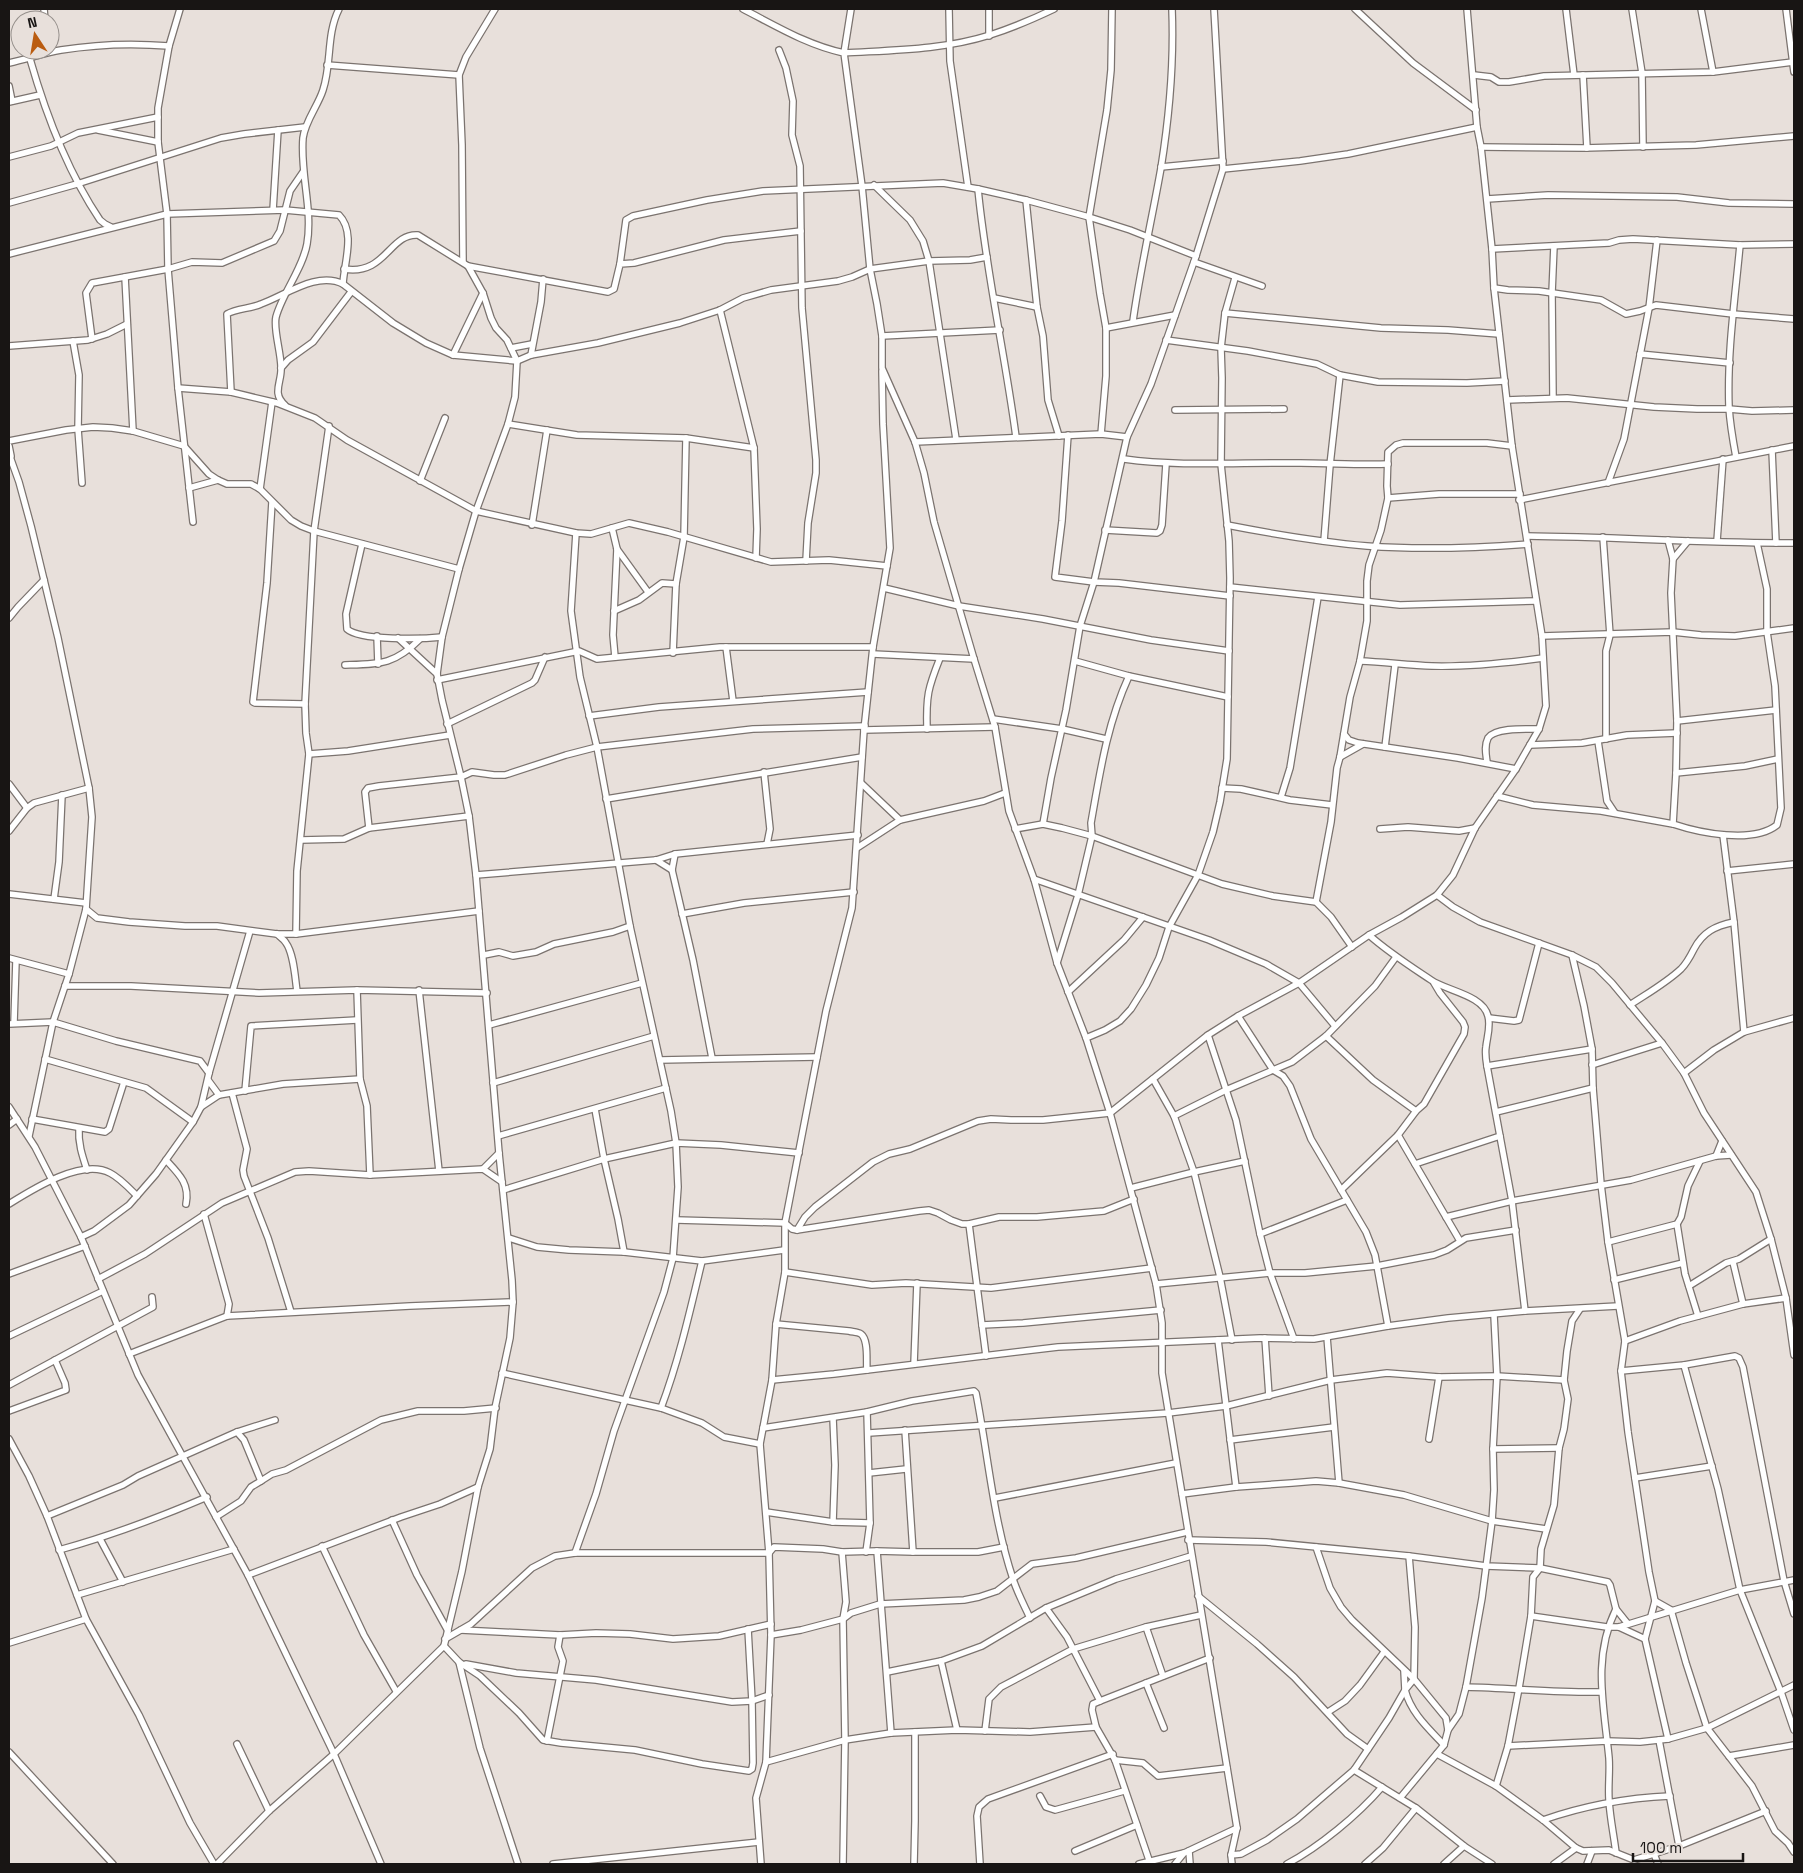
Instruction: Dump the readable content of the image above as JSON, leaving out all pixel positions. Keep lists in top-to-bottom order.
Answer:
{
  "scale_bar": "100 m",
  "north": "top"
}
